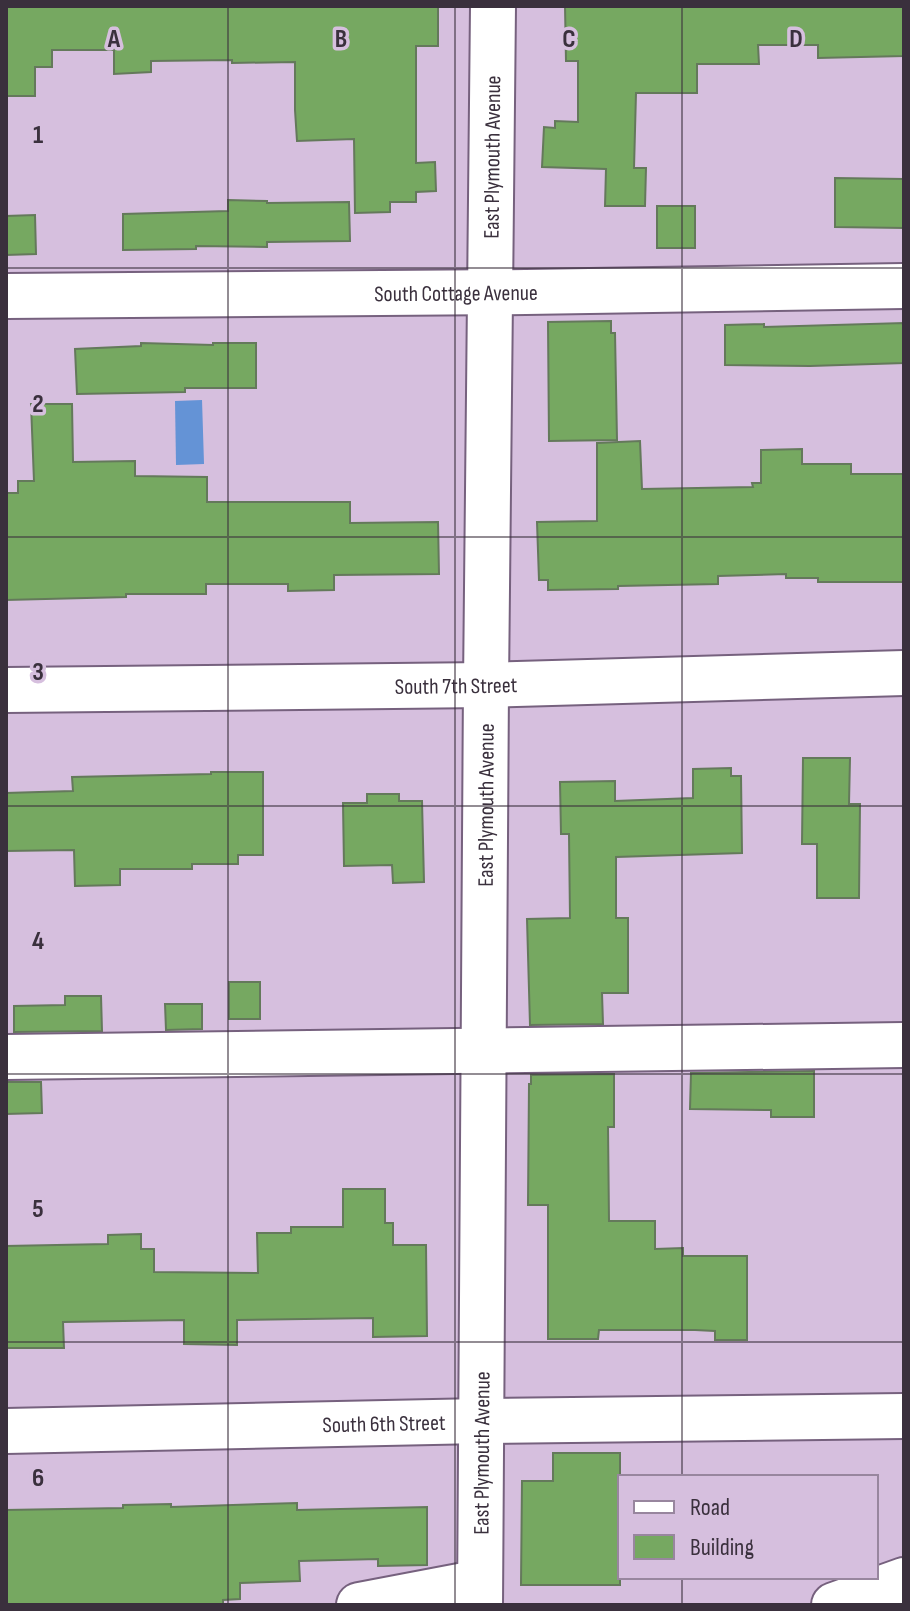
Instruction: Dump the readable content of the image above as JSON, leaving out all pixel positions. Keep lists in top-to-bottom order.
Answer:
{
  "streets": {
    "street": [
      "East Plymouth Avenue",
      "South Cottage Avenue",
      "South 7th Street",
      "South 6th Street"
    ]
  },
  "crossings": [
    ["East Plymouth Avenue", "South Cottage Avenue"],
    ["East Plymouth Avenue", "South 7th Street"],
    ["East Plymouth Avenue", "South 6th Street"]
  ],
  "legend": ["Road", "Building"],
  "grid": {
    "columns": [
      "A",
      "B",
      "C",
      "D"
    ],
    "rows": [
      "1",
      "2",
      "3",
      "4",
      "5",
      "6"
    ]
  }
}
